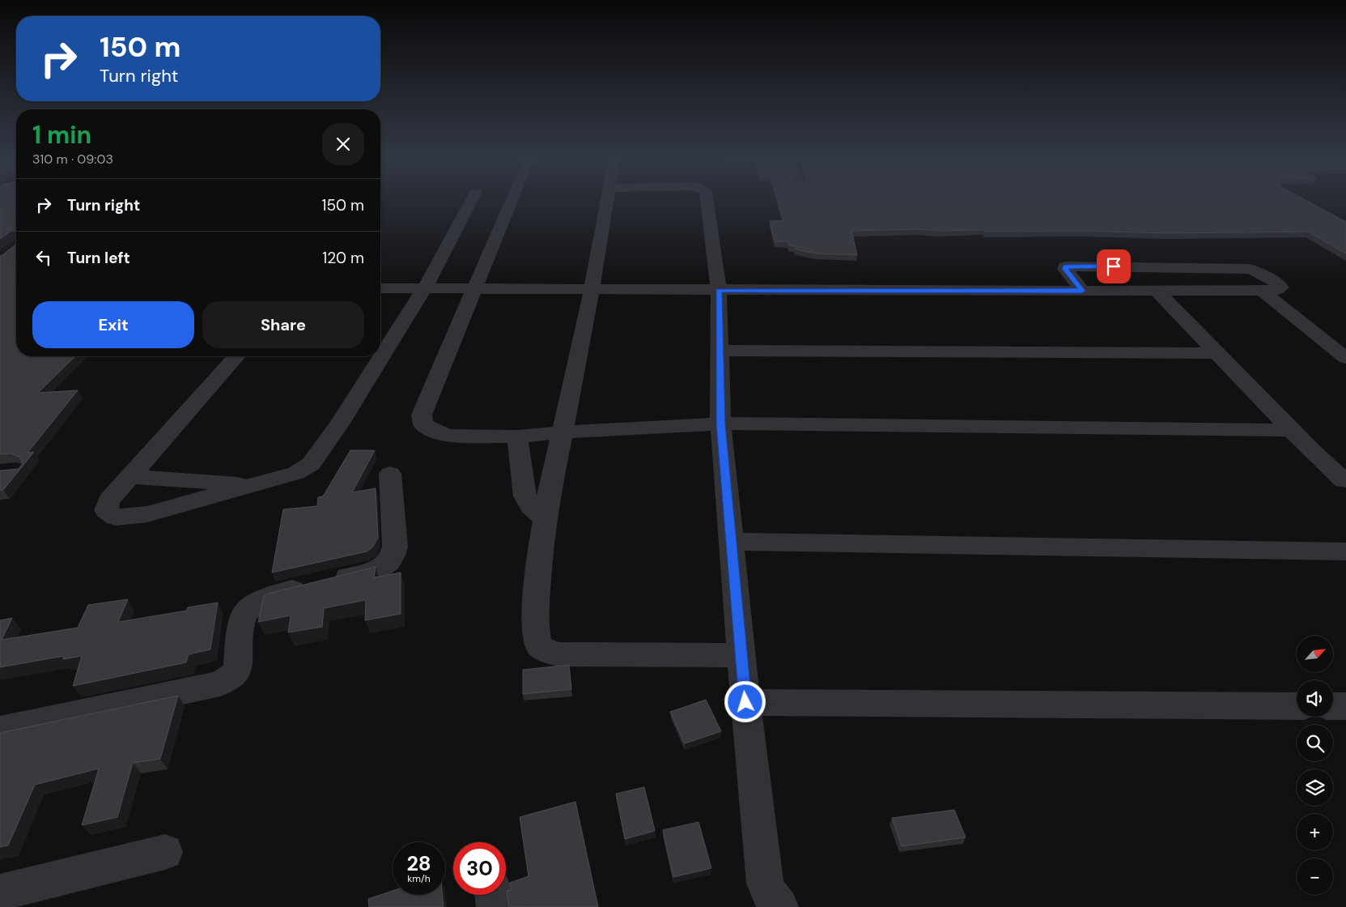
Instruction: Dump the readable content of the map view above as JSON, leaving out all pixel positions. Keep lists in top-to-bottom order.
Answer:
{
  "north": "top right",
  "page": {
    "turn": ["150 m", "Turn right"],
    "heading": ["1 min", "310 m · 09:03"],
    "list": [
      {
        "name": "Turn right",
        "value": "150 m"
      },
      {
        "name": "Turn left",
        "value": "120 m"
      }
    ],
    "buttons": ["Exit", "Share"],
    "map_buttons": ["+", "−"],
    "speed": "28 km/h",
    "limit": "30"
  }
}
